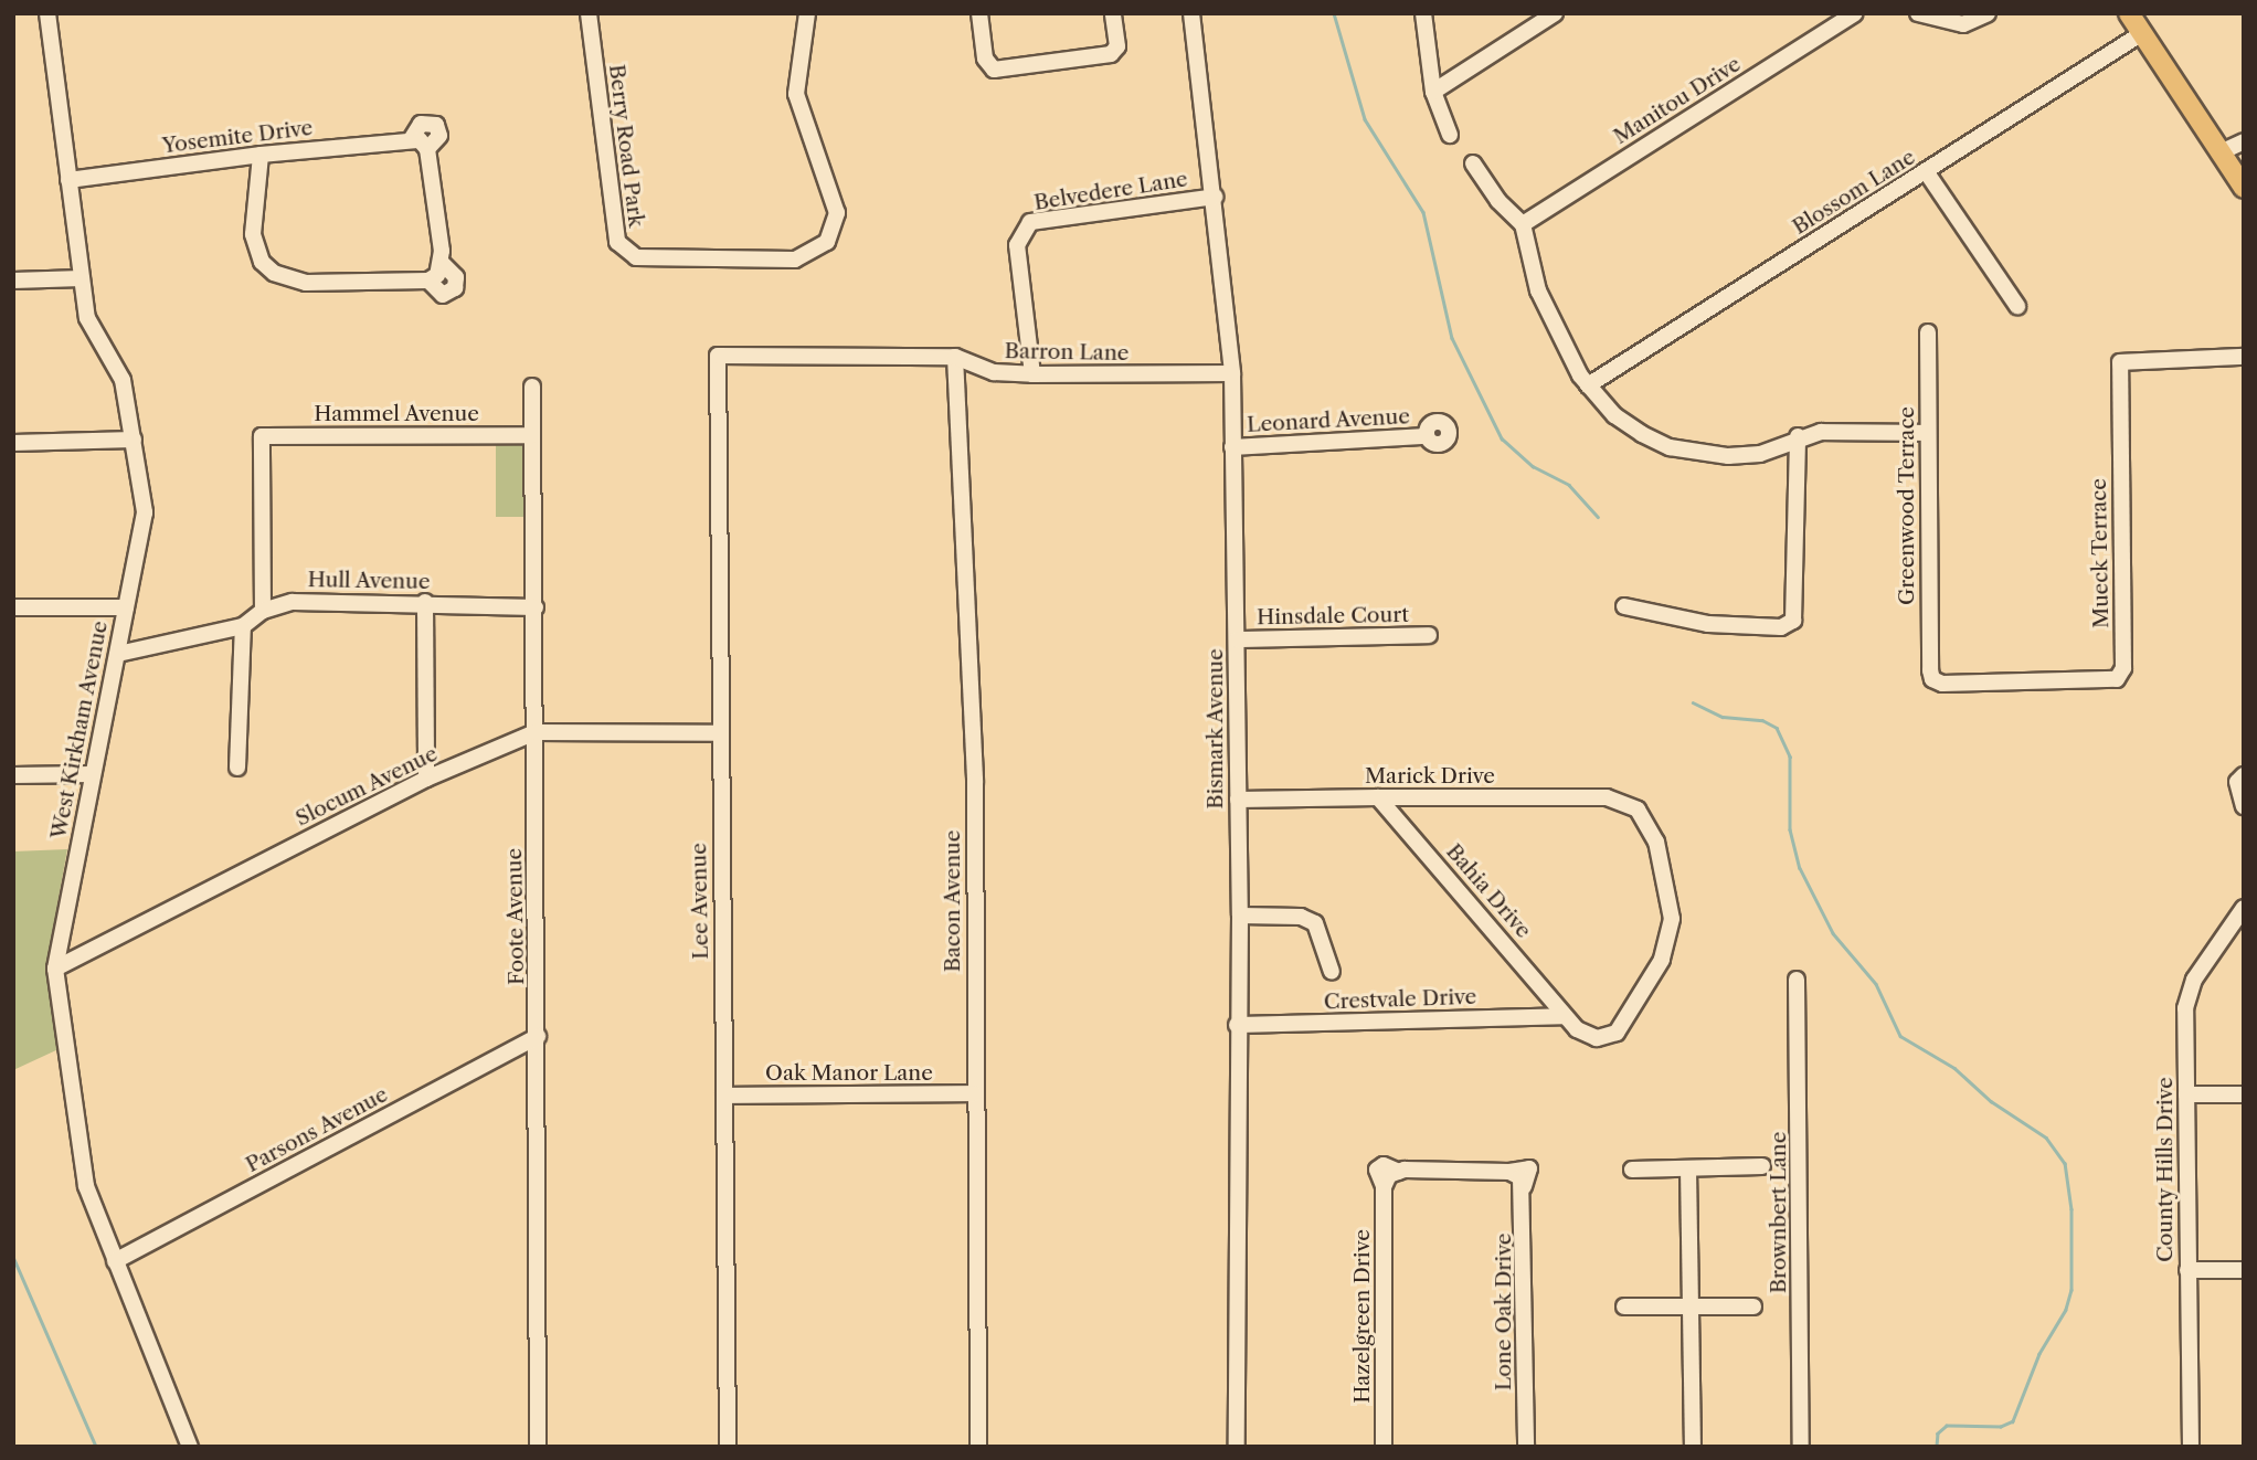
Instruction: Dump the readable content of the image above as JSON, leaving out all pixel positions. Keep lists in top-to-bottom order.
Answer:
{
  "streets": {
    "street": [
      "Manitou Drive",
      "Yosemite Drive",
      "Berry Road Park",
      "Belvedere Lane",
      "Blossom Lane",
      "Barron Lane",
      "Hammel Avenue",
      "Leonard Avenue",
      "Greenwood Terrace",
      "Mueck Terrace",
      "Hull Avenue",
      "Hinsdale Court",
      "Bismark Avenue",
      "West Kirkham Avenue",
      "Marick Drive",
      "Slocum Avenue",
      "Bahia Drive",
      "Lee Avenue",
      "Bacon Avenue",
      "Foote Avenue",
      "Crestvale Drive",
      "Oak Manor Lane",
      "Parsons Avenue",
      "County Hills Drive",
      "Brownbert Lane",
      "Lone Oak Drive",
      "Hazelgreen Drive"
    ]
  },
  "crossings": [
    ["Yosemite Drive", "West Kirkham Avenue"],
    ["Belvedere Lane", "Barron Lane"],
    ["Belvedere Lane", "Bismark Avenue"],
    ["Barron Lane", "Bismark Avenue"],
    ["Barron Lane", "Lee Avenue"],
    ["Barron Lane", "Bacon Avenue"],
    ["Hammel Avenue", "Hull Avenue"],
    ["Hammel Avenue", "Foote Avenue"],
    ["Leonard Avenue", "Bismark Avenue"],
    ["Greenwood Terrace", "Mueck Terrace"],
    ["Hull Avenue", "West Kirkham Avenue"],
    ["Hull Avenue", "Foote Avenue"],
    ["Hinsdale Court", "Bismark Avenue"],
    ["Bismark Avenue", "Marick Drive"],
    ["Bismark Avenue", "Crestvale Drive"],
    ["West Kirkham Avenue", "Slocum Avenue"],
    ["West Kirkham Avenue", "Parsons Avenue"],
    ["Marick Drive", "Bahia Drive"],
    ["Marick Drive", "Crestvale Drive"],
    ["Slocum Avenue", "Lee Avenue"],
    ["Slocum Avenue", "Foote Avenue"],
    ["Bahia Drive", "Crestvale Drive"],
    ["Lee Avenue", "Oak Manor Lane"],
    ["Bacon Avenue", "Oak Manor Lane"],
    ["Foote Avenue", "Parsons Avenue"],
    ["Lone Oak Drive", "Hazelgreen Drive"]
  ]
}
